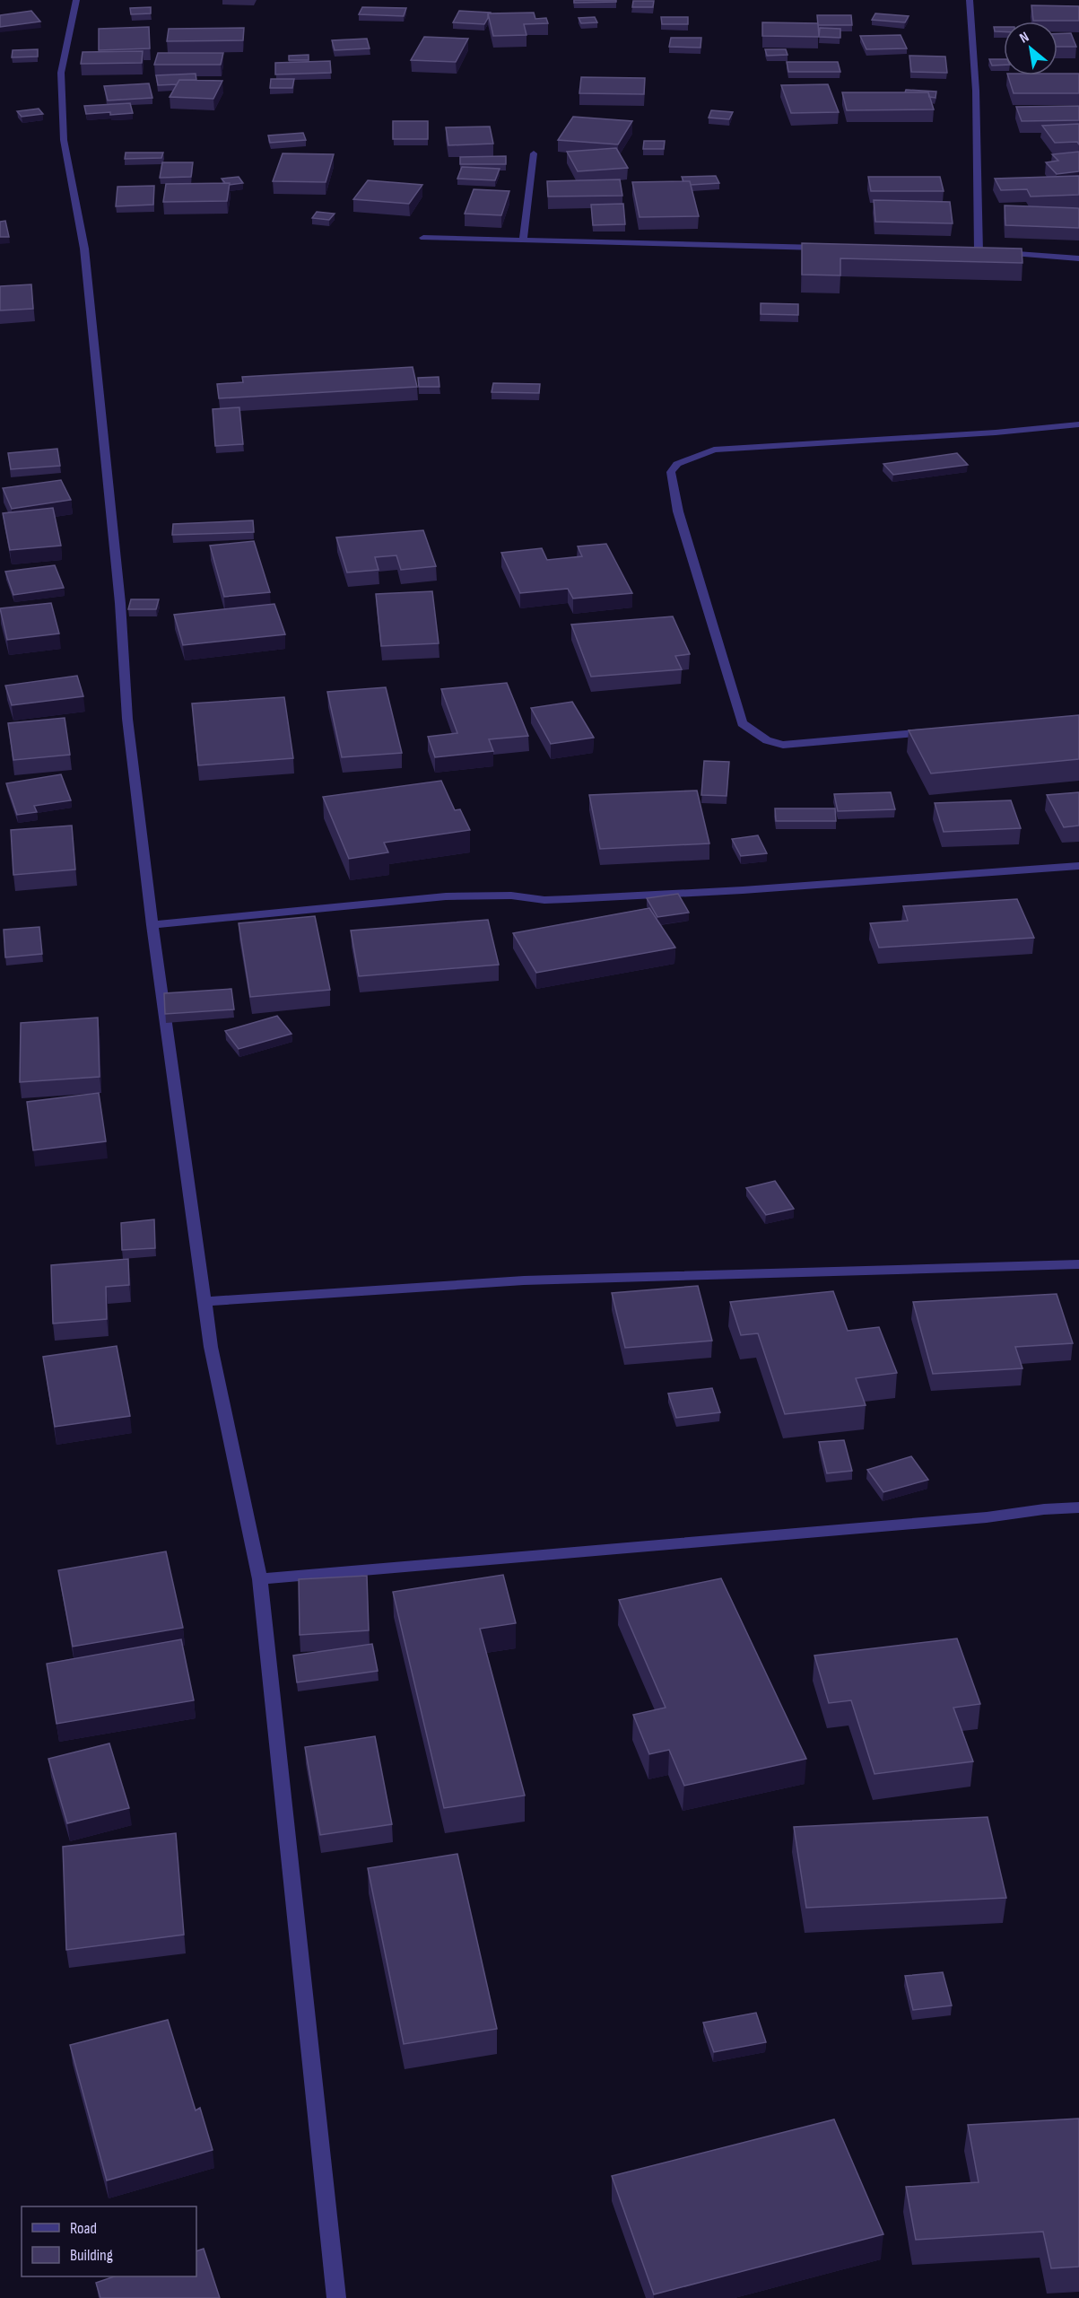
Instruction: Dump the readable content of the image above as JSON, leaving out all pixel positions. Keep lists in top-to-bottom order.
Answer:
{
  "legend": ["Road", "Building"],
  "north": "top left"
}
